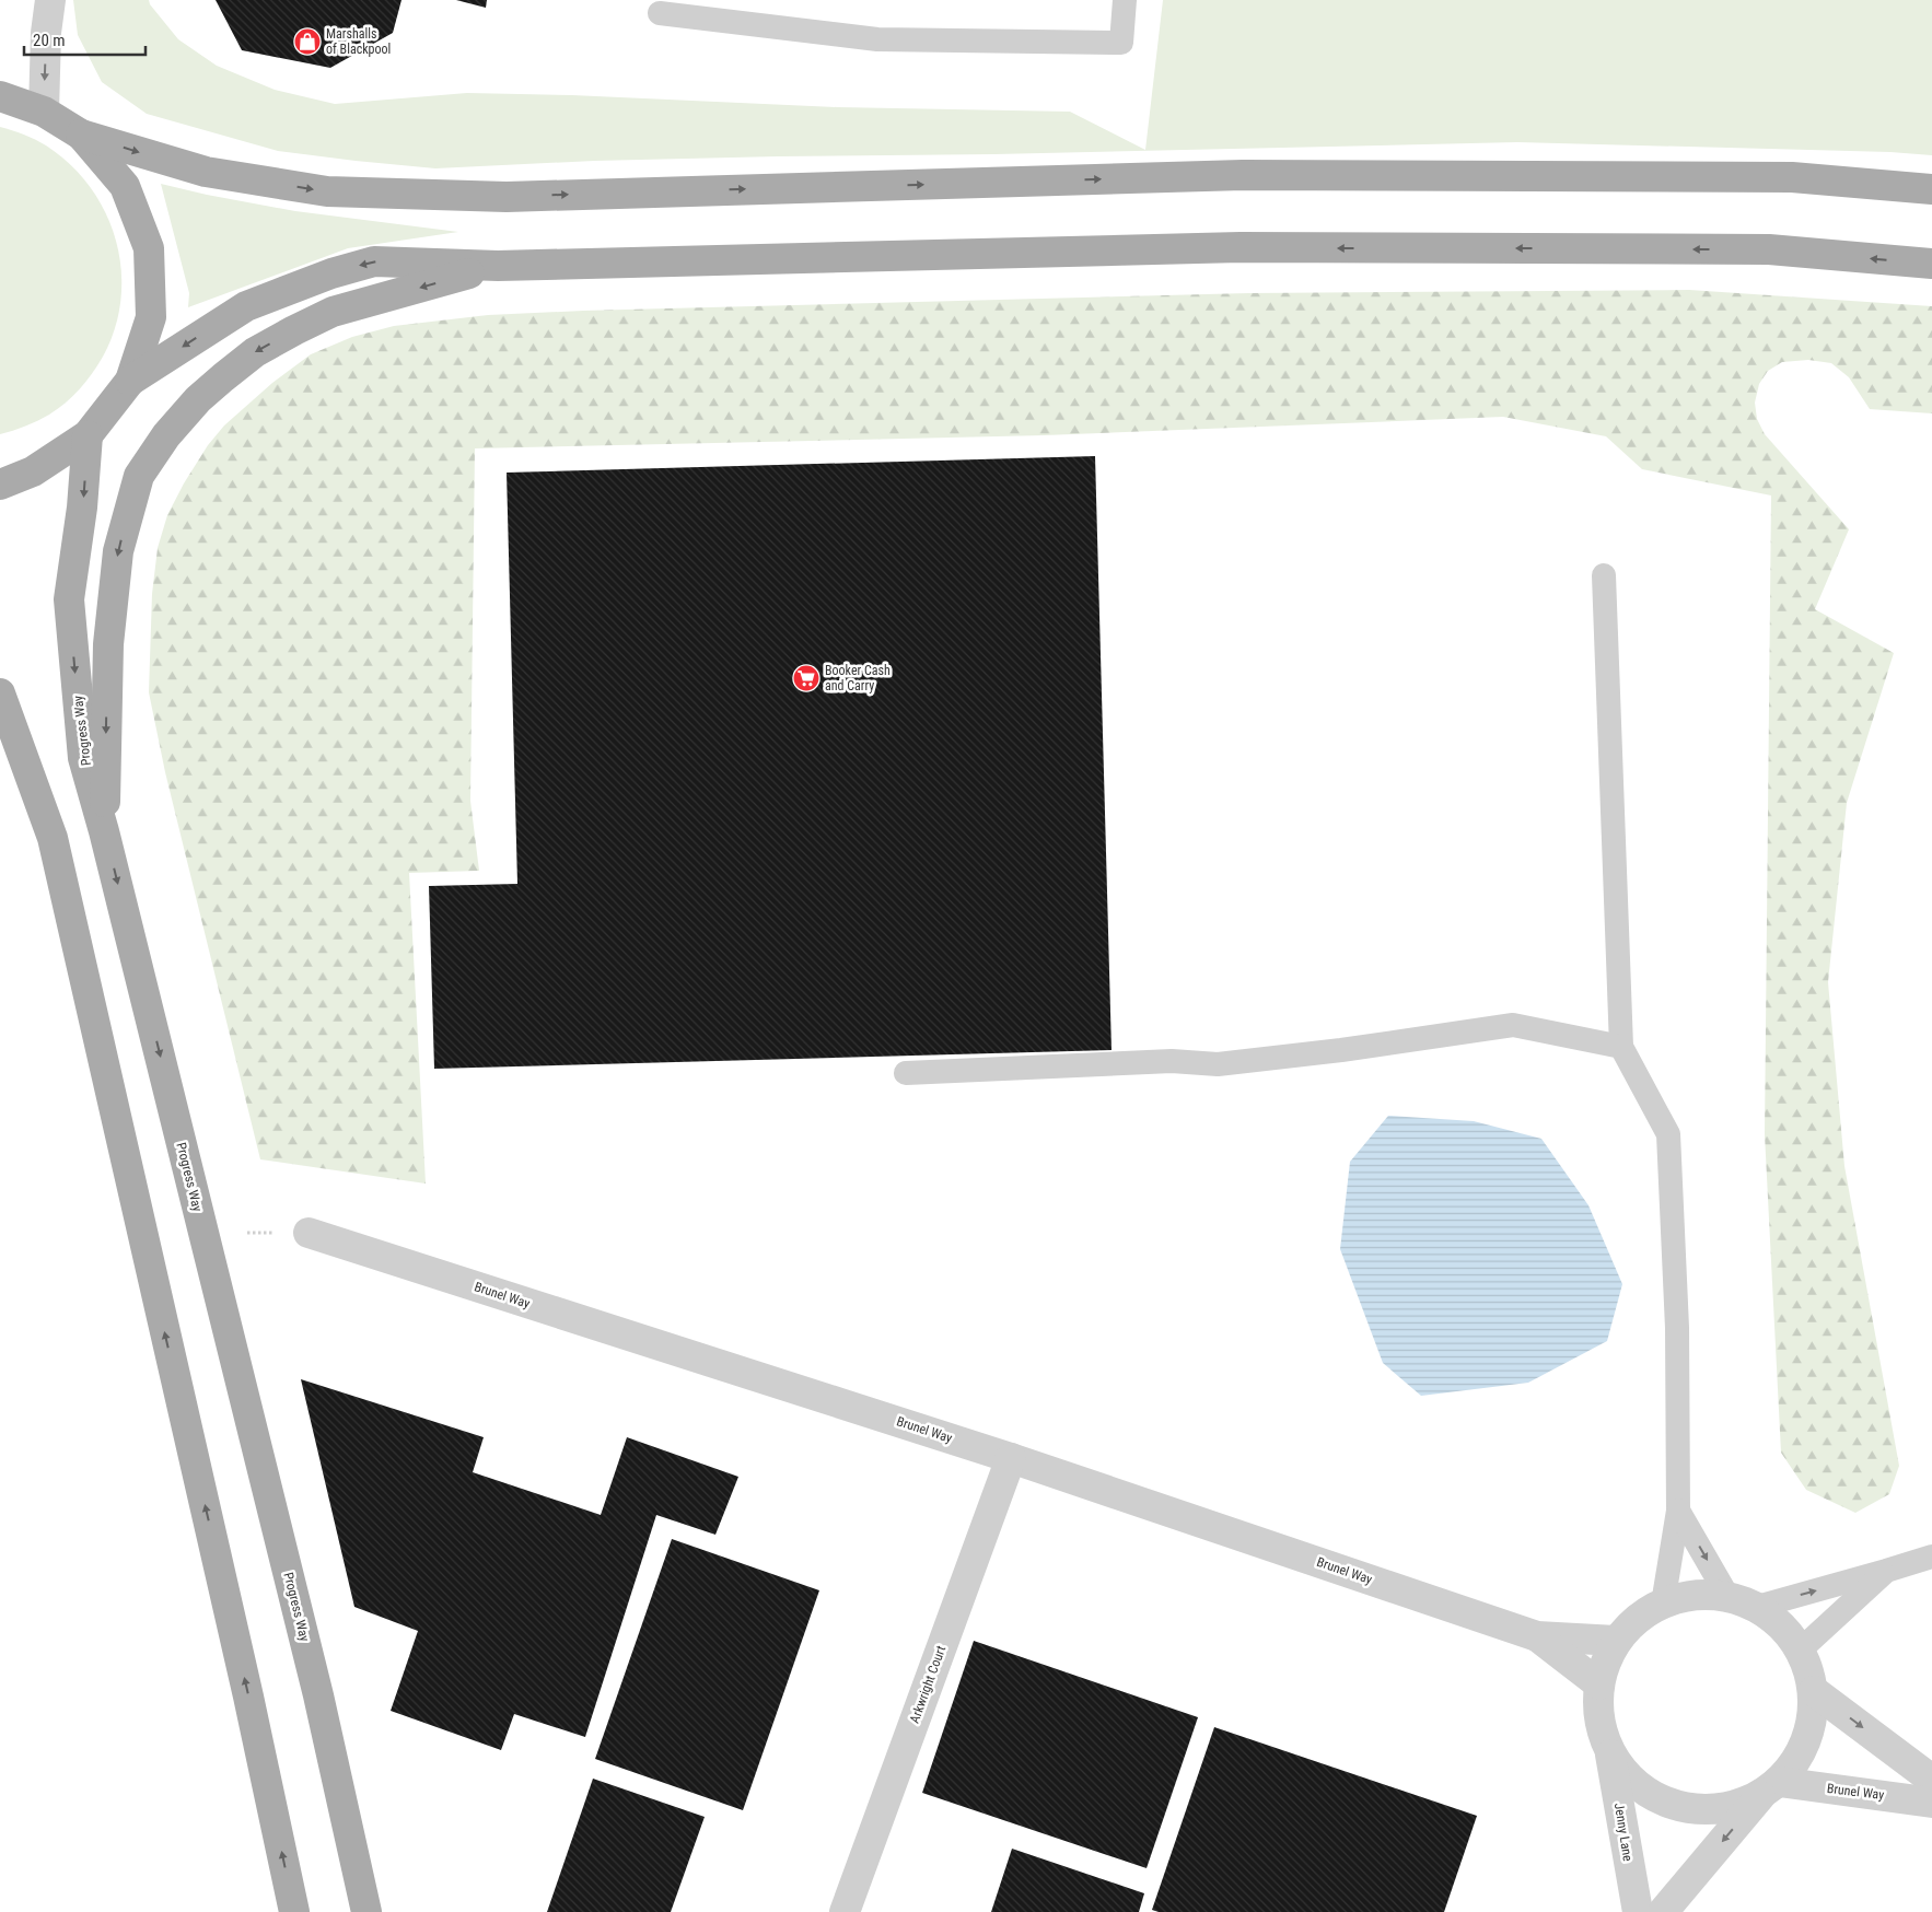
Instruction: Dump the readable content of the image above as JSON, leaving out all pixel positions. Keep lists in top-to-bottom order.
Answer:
{
  "streets": {
    "main road": ["Progress Way"],
    "street": ["Brunel Way", "Arkwright Court", "Jenny Lane"]
  },
  "crossings": [
    ["Brunel Way", "Arkwright Court"]
  ],
  "places": {
    "shop": ["Marshalls of Blackpool"],
    "supermarket": ["Booker Cash and Carry"]
  },
  "scale_bar": "20 m"
}
